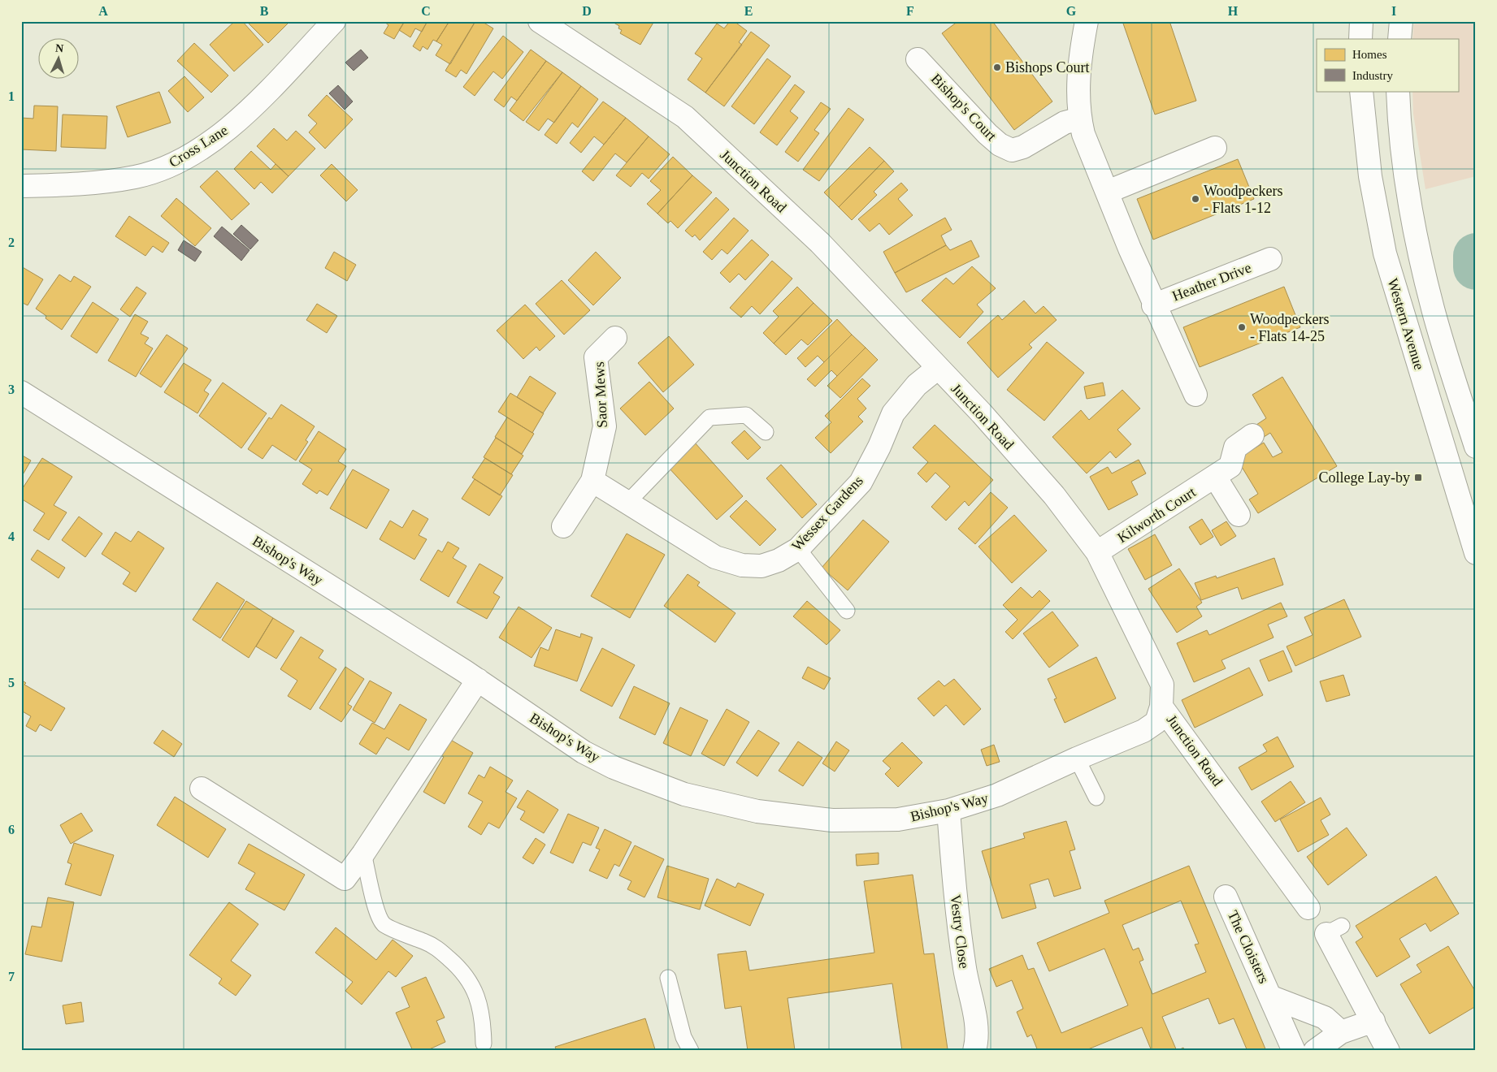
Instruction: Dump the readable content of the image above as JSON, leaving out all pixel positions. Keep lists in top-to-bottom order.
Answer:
{
  "streets": {
    "street": [
      "Bishop's Court",
      "Cross Lane",
      "Junction Road",
      "Heather Drive",
      "Western Avenue",
      "Saor Mews",
      "Wessex Gardens",
      "Kilworth Court",
      "Bishop's Way",
      "Vestry Close",
      "The Cloisters"
    ]
  },
  "crossings": [
    ["Bishop's Court", "Heather Drive"],
    ["Junction Road", "Wessex Gardens"],
    ["Junction Road", "Kilworth Court"],
    ["Junction Road", "Bishop's Way"],
    ["Saor Mews", "Wessex Gardens"],
    ["Bishop's Way", "Vestry Close"]
  ],
  "places": {
    "other": ["Bishops Court", "Woodpeckers - Flats 1-12", "Woodpeckers - Flats 14-25"],
    "transit": ["College Lay-by"]
  },
  "legend": ["Homes", "Industry"],
  "north": "top",
  "grid": {
    "columns": [
      "A",
      "B",
      "C",
      "D",
      "E",
      "F",
      "G",
      "H",
      "I"
    ],
    "rows": [
      "1",
      "2",
      "3",
      "4",
      "5",
      "6",
      "7"
    ]
  }
}
